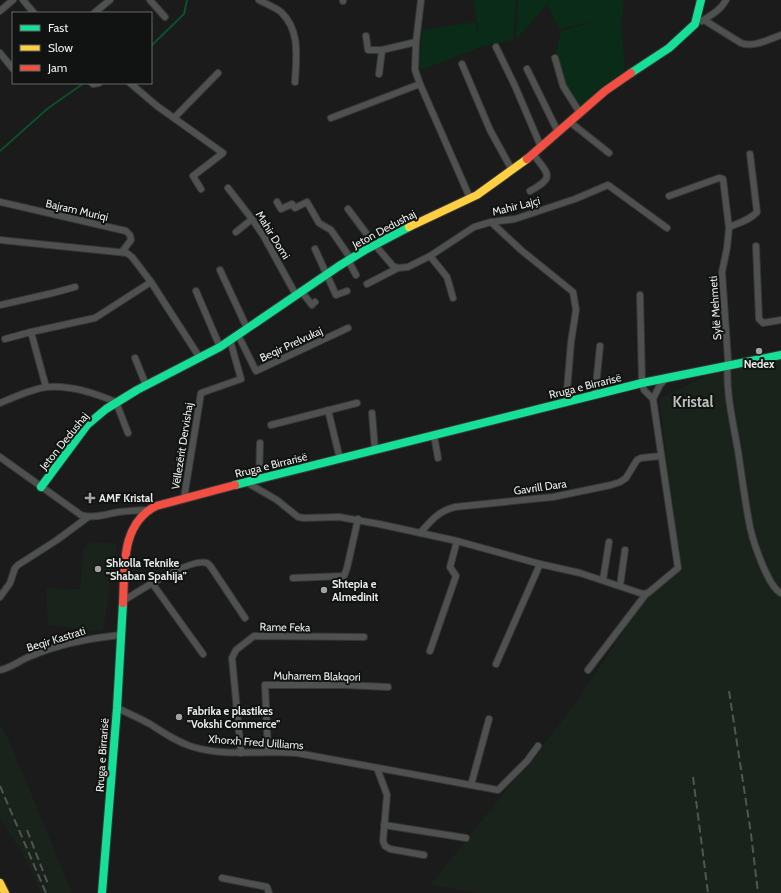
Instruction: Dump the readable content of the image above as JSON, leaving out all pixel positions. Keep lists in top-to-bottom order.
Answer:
{
  "streets": {
    "street": [
      "Mahir Lajçi",
      "Bajram Muriqi",
      "Jeton Dedushaj",
      "Mahir Domi",
      "Sylë Mehmeti",
      "Beqir Prelvukaj",
      "Rruga e Birrarisë",
      "Vëllezërit Dervishaj",
      "Gavrill Dara",
      "Rame Feka",
      "Beqir Kastrati",
      "Muharrem Blakqori",
      "Xhorxh Fred Uilliams"
    ]
  },
  "crossings": [
    ["Jeton Dedushaj", "Mahir Domi"],
    ["Jeton Dedushaj", "Beqir Prelvukaj"],
    ["Jeton Dedushaj", "Vëllezërit Dervishaj"],
    ["Sylë Mehmeti", "Rruga e Birrarisë"],
    ["Rruga e Birrarisë", "Vëllezërit Dervishaj"],
    ["Rruga e Birrarisë", "Beqir Kastrati"],
    ["Rruga e Birrarisë", "Xhorxh Fred Uilliams"],
    ["Rame Feka", "Xhorxh Fred Uilliams"],
    ["Muharrem Blakqori", "Xhorxh Fred Uilliams"]
  ],
  "districts": ["Kristal"],
  "places": {
    "other": [
      "Nedex",
      "Shkolla Teknike \"Shaban Spahija\"",
      "Shtepia e Almedinit",
      "Fabrika e plastikes \"Vokshi Commerce\""
    ],
    "health": ["AMF Kristal"]
  },
  "legend": ["Fast", "Slow", "Jam"]
}
